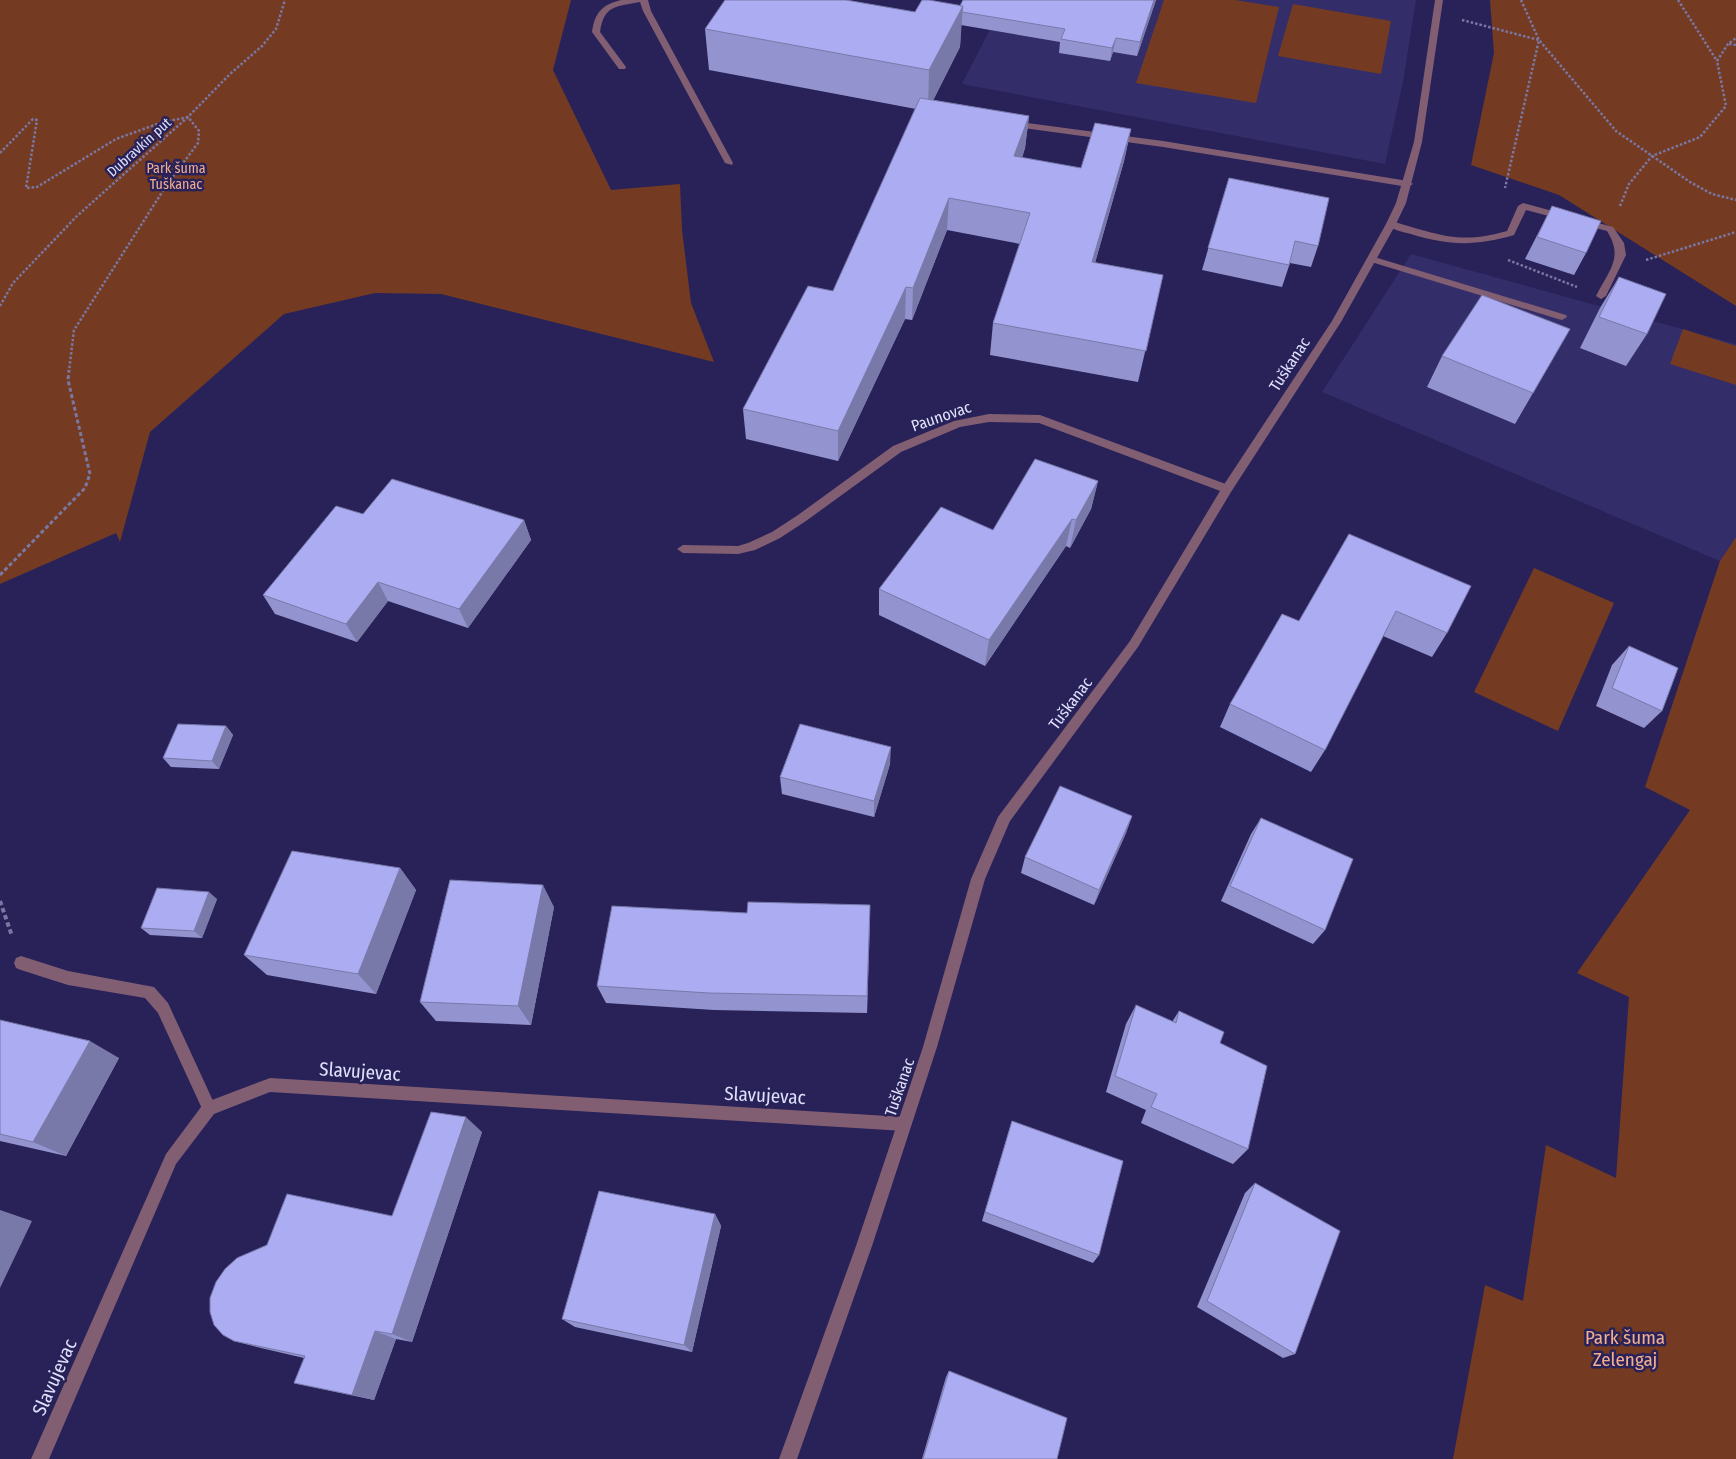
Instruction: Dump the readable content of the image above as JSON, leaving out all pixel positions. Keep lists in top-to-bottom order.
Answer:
{
  "streets": {
    "street": ["Tuškanac", "Paunovac", "Slavujevac"],
    "path": ["Dubravkin put"]
  },
  "crossings": [
    ["Tuškanac", "Paunovac"],
    ["Tuškanac", "Slavujevac"]
  ],
  "parks": ["Park šuma Tuškanac", "Park šuma Zelengaj"]
}
